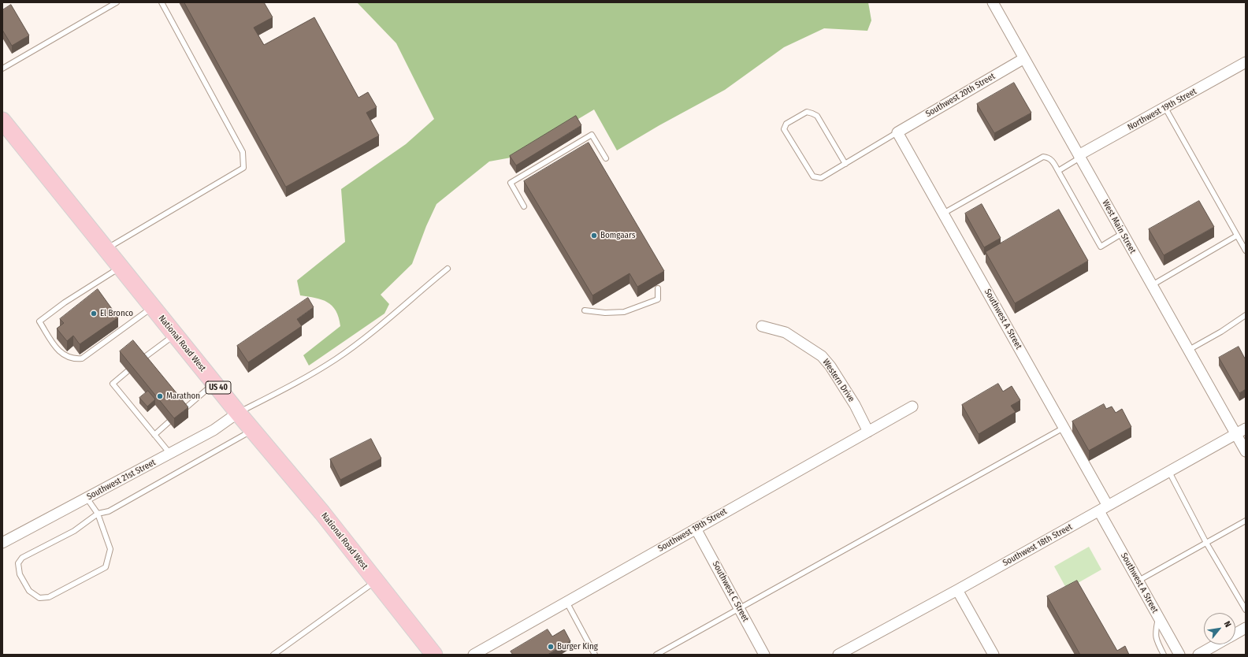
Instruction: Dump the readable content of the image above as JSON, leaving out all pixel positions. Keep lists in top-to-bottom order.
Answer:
{
  "streets": {
    "main road": ["National Road West", "US 40"],
    "street": [
      "Southwest 20th Street",
      "Northwest 19th Street",
      "West Main Street",
      "Southwest A Street",
      "Western Drive",
      "Southwest 21st Street",
      "Southwest 19th Street",
      "Southwest 18th Street",
      "Southwest C Street"
    ]
  },
  "crossings": [
    ["Southwest 20th Street", "West Main Street"],
    ["Southwest 20th Street", "Southwest A Street"],
    ["Northwest 19th Street", "West Main Street"],
    ["West Main Street", "Southwest 18th Street"],
    ["Southwest A Street", "Southwest 18th Street"],
    ["National Road West", "Southwest 21st Street"],
    ["Western Drive", "Southwest 19th Street"],
    ["Southwest 19th Street", "Southwest C Street"]
  ],
  "places": [
    "Bomgaars",
    "El Bronco",
    "Marathon",
    "Burger King"
  ],
  "north": "top right"
}
